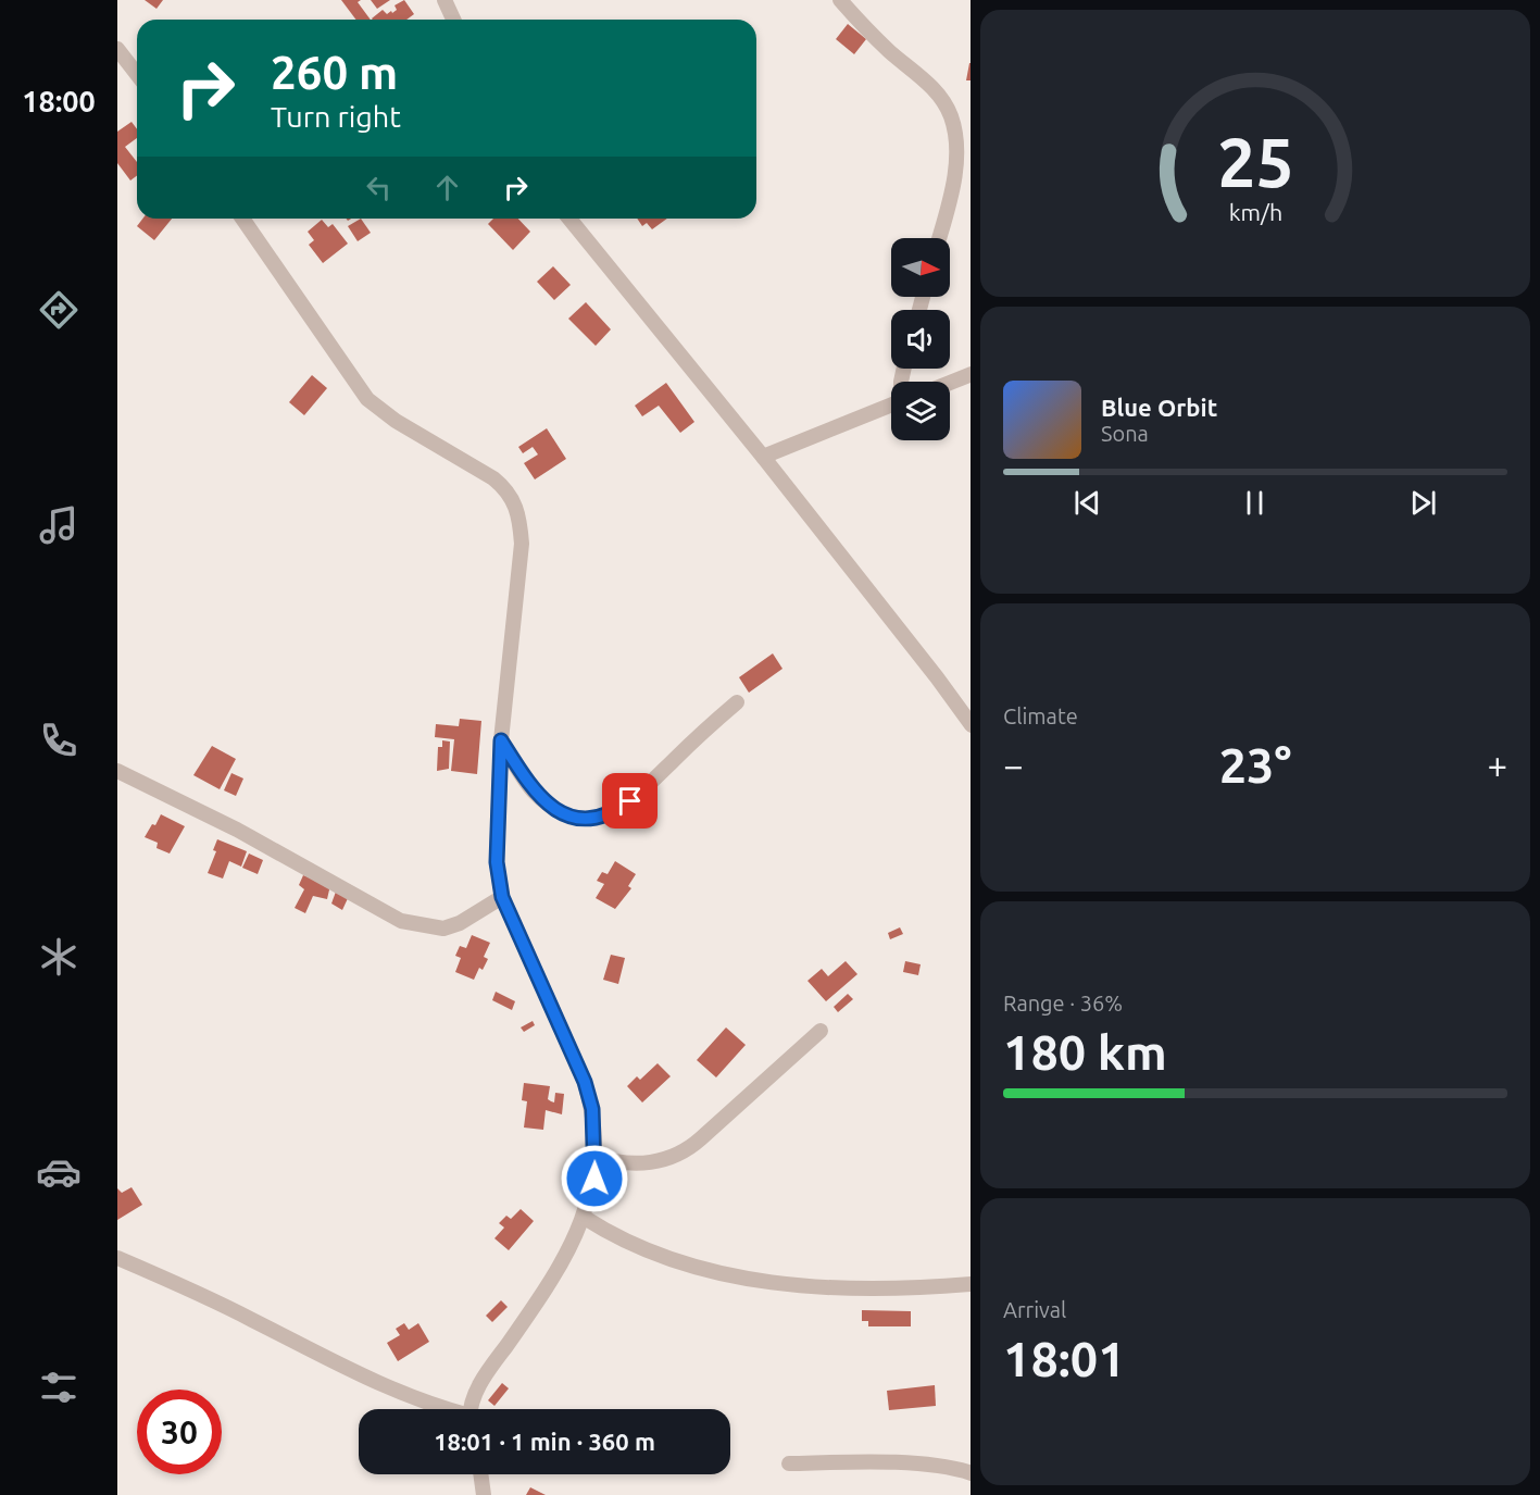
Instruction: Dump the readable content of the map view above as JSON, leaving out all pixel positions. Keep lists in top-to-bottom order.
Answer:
{
  "north": "right",
  "page": {
    "tabs": "18:00",
    "turn": ["260 m", "Turn right"],
    "song": ["Blue Orbit", "Sona"],
    "tile": [
      "Climate",
      ["Range · 36%", "180 km"],
      ["Arrival", "18:01"]
    ],
    "heat": ["−", "23°", "+"],
    "limit": "30",
    "trip": "18:01 · 1 min · 360 m",
    "gauge": ["25", "km/h"]
  }
}
